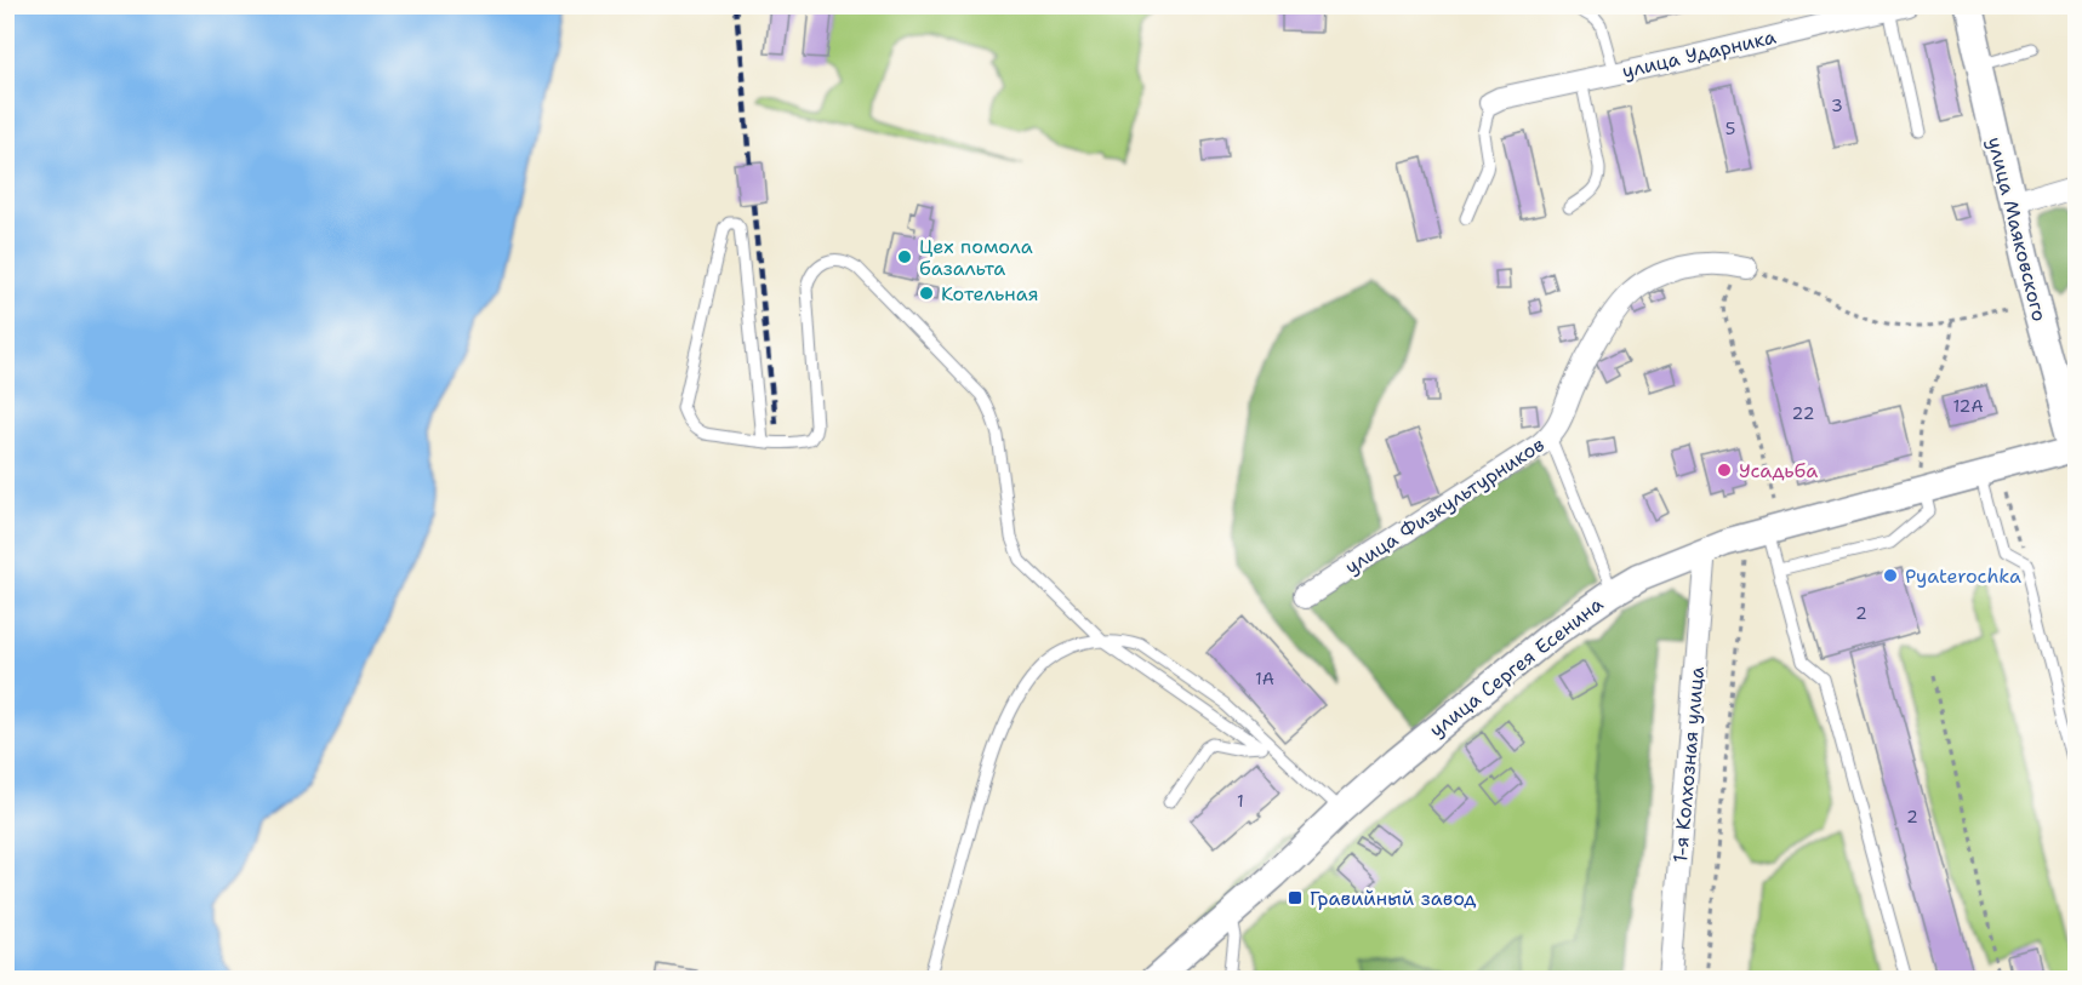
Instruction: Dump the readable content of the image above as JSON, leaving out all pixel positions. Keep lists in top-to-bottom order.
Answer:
{
  "streets": {
    "street": [
      "улица Ударника",
      "улица Маяковского",
      "улица Физкультурников",
      "улица Сергея Есенина",
      "1-я Колхозная улица"
    ]
  },
  "crossings": [
    ["улица Маяковского", "улица Сергея Есенина"],
    ["улица Сергея Есенина", "1-я Колхозная улица"]
  ],
  "places": {
    "other": [
      "Цех помола базальта",
      "Котельная",
      "Усадьба",
      "Pyaterochka"
    ],
    "transit": ["Гравийный завод"]
  },
  "house_numbers": [
    "3",
    "5",
    "12А",
    "22",
    "2",
    "1А",
    "1",
    "2"
  ]
}
